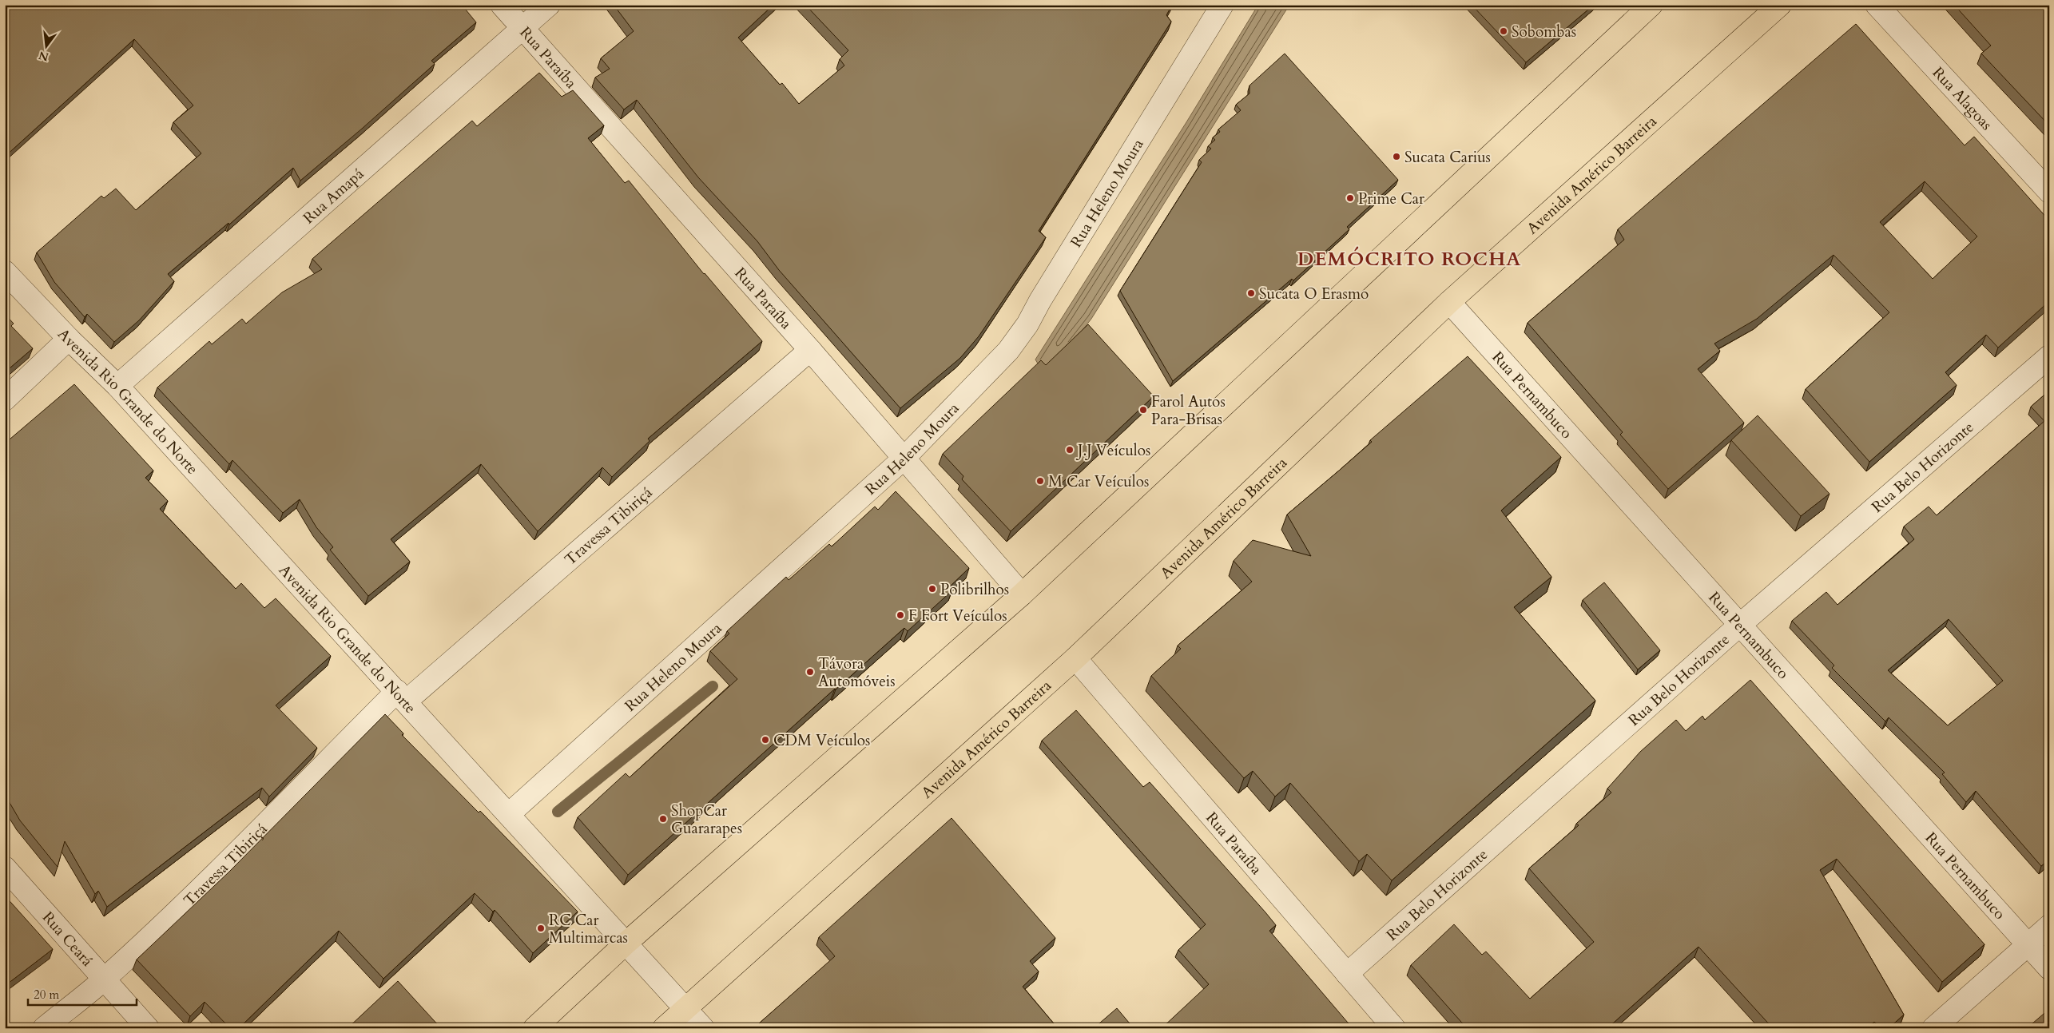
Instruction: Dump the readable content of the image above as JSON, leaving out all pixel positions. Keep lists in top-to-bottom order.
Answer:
{
  "streets": {
    "main road": ["Avenida Américo Barreira"],
    "street": [
      "Rua Paraíba",
      "Rua Alagoas",
      "Rua Heleno Moura",
      "Rua Amapá",
      "Rua Pernambuco",
      "Avenida Rio Grande do Norte",
      "Rua Belo Horizonte",
      "Travessa Tibiriçá",
      "Rua Ceará"
    ]
  },
  "crossings": [
    ["Rua Paraíba", "Avenida Américo Barreira"],
    ["Rua Paraíba", "Rua Heleno Moura"],
    ["Rua Paraíba", "Rua Amapá"],
    ["Rua Paraíba", "Rua Belo Horizonte"],
    ["Rua Paraíba", "Travessa Tibiriçá"],
    ["Avenida Américo Barreira", "Rua Pernambuco"],
    ["Avenida Américo Barreira", "Avenida Rio Grande do Norte"],
    ["Rua Heleno Moura", "Avenida Rio Grande do Norte"],
    ["Rua Amapá", "Avenida Rio Grande do Norte"],
    ["Rua Pernambuco", "Rua Belo Horizonte"],
    ["Avenida Rio Grande do Norte", "Travessa Tibiriçá"],
    ["Travessa Tibiriçá", "Rua Ceará"]
  ],
  "districts": ["DEMÓCRITO ROCHA"],
  "places": [
    "Sobombas",
    "Sucata Carius",
    "Prime Car",
    "Sucata O Erasmo",
    "Farol Autos Para-Brisas",
    "J.J Veículos",
    "M Car Veículos",
    "Polibrilhos",
    "F Fort Veículos",
    "Távora Automóveis",
    "CDM Veículos",
    "ShopCar Guararapes",
    "RC Car Multimarcas"
  ],
  "scale_bar": "20 m",
  "north": "bottom"
}
